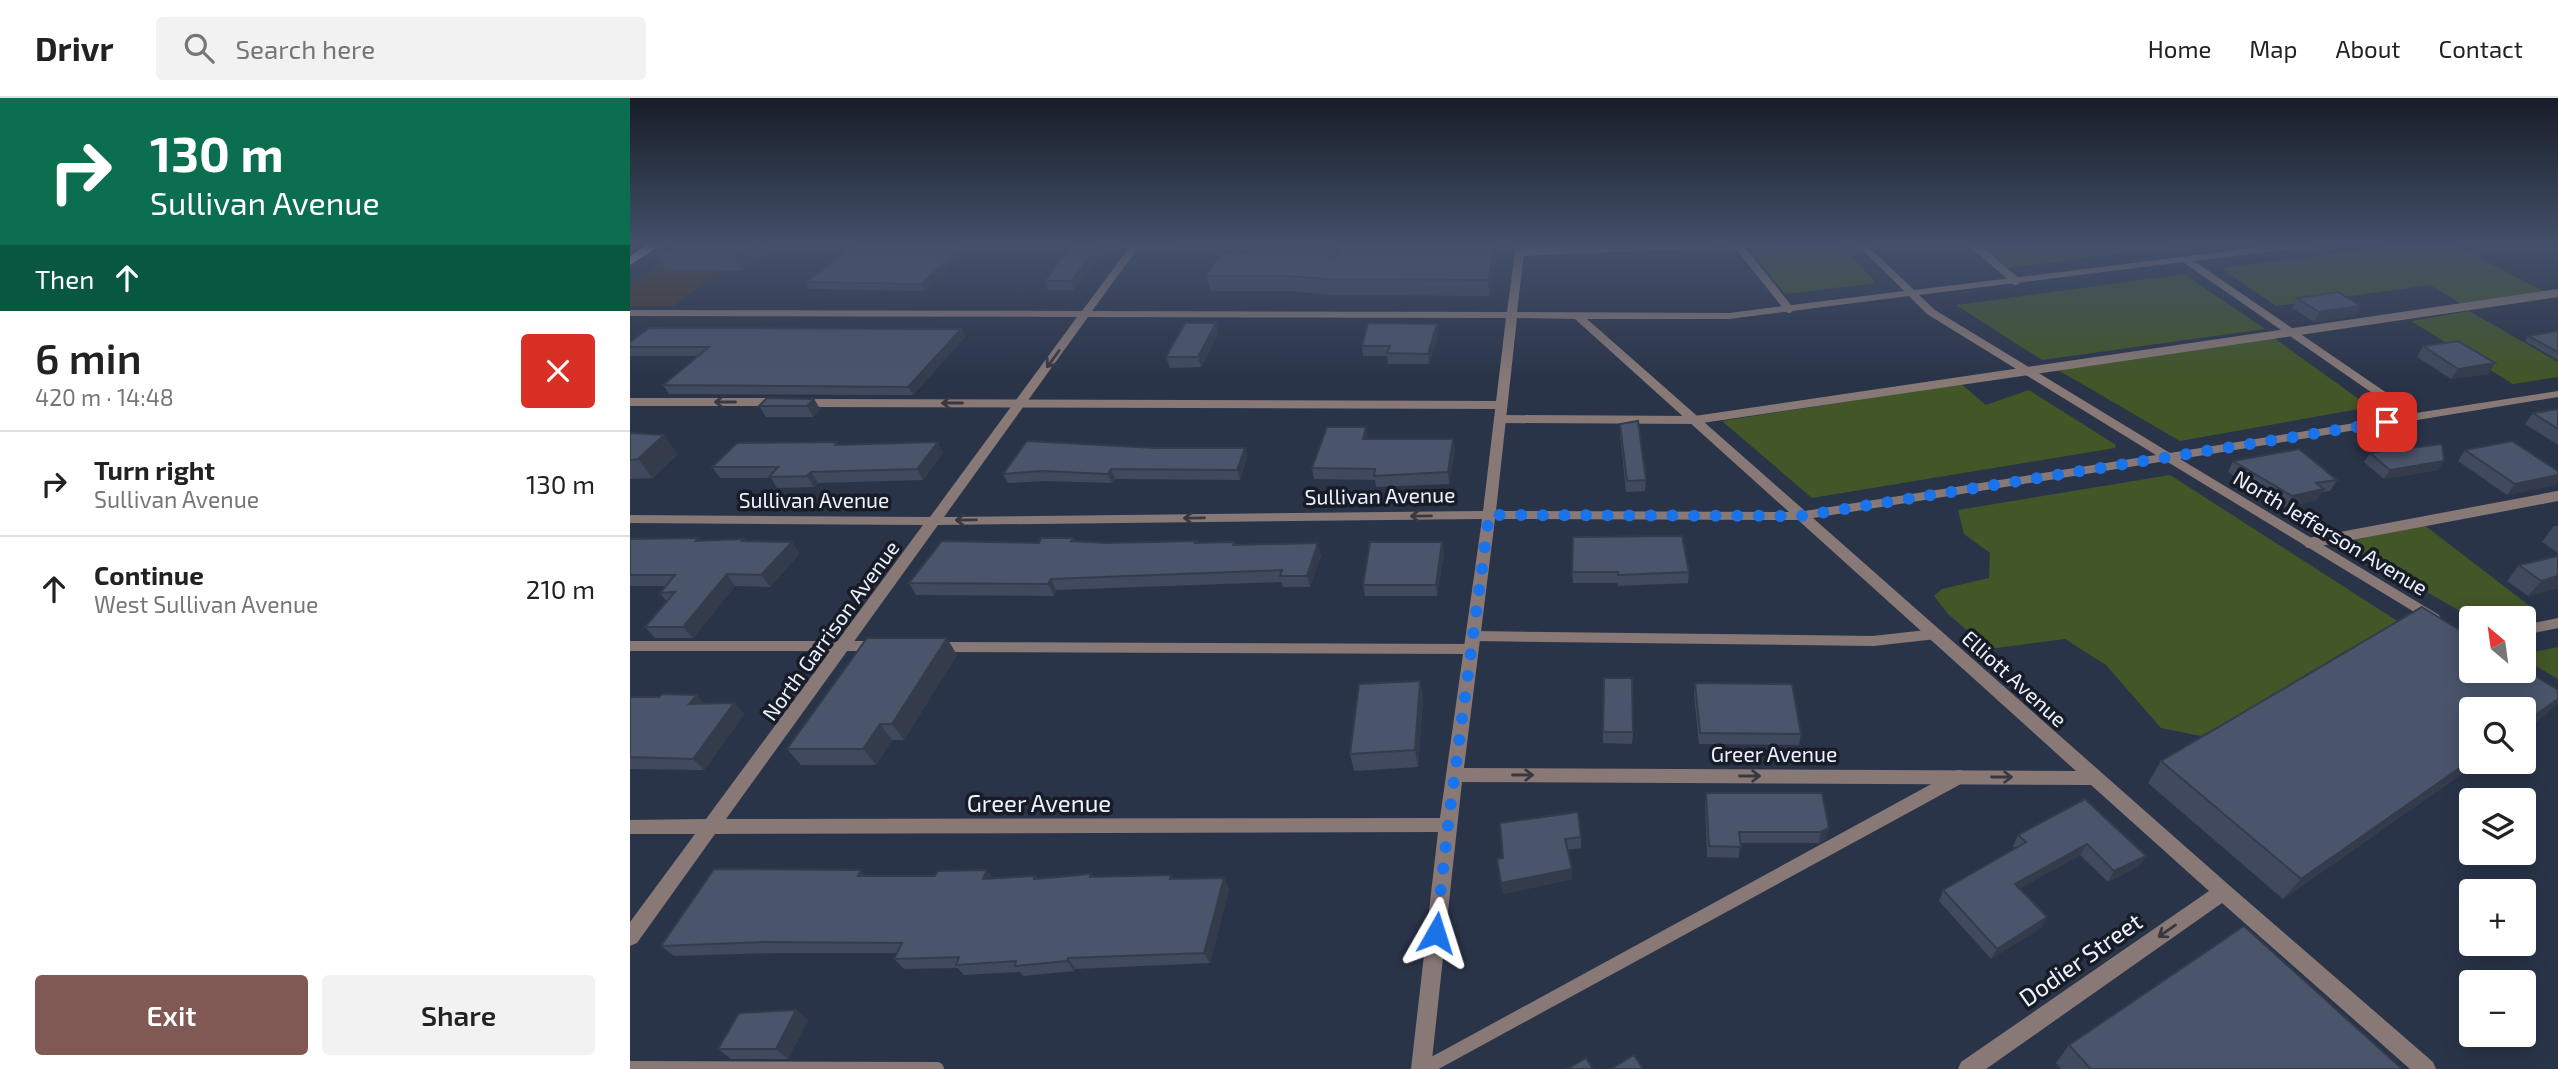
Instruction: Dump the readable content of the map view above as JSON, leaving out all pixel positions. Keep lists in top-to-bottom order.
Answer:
{
  "streets": {
    "street": [
      "Sullivan Avenue",
      "North Jefferson Avenue",
      "North Garrison Avenue",
      "Elliott Avenue",
      "Greer Avenue",
      "Dodier Street"
    ]
  },
  "crossings": [
    ["Sullivan Avenue", "North Jefferson Avenue"],
    ["Sullivan Avenue", "North Garrison Avenue"],
    ["Sullivan Avenue", "Elliott Avenue"],
    ["North Garrison Avenue", "Greer Avenue"],
    ["Elliott Avenue", "Greer Avenue"],
    ["Elliott Avenue", "Dodier Street"]
  ],
  "one_way": ["Greer Avenue", "Dodier Street"],
  "north": "top left",
  "page": {
    "header": "Drivr",
    "search": "Search here",
    "nav": [
      "Home",
      "Map",
      "About",
      "Contact"
    ],
    "turn": ["130 m", "Sullivan Avenue"],
    "then": "Then",
    "heading": ["6 min", "420 m · 14:48"],
    "list": [
      {
        "name": "Turn right",
        "note": "Sullivan Avenue",
        "value": "130 m"
      },
      {
        "name": "Continue",
        "note": "West Sullivan Avenue",
        "value": "210 m"
      }
    ],
    "map_buttons": ["+", "−"],
    "buttons": ["Exit", "Share"]
  }
}
